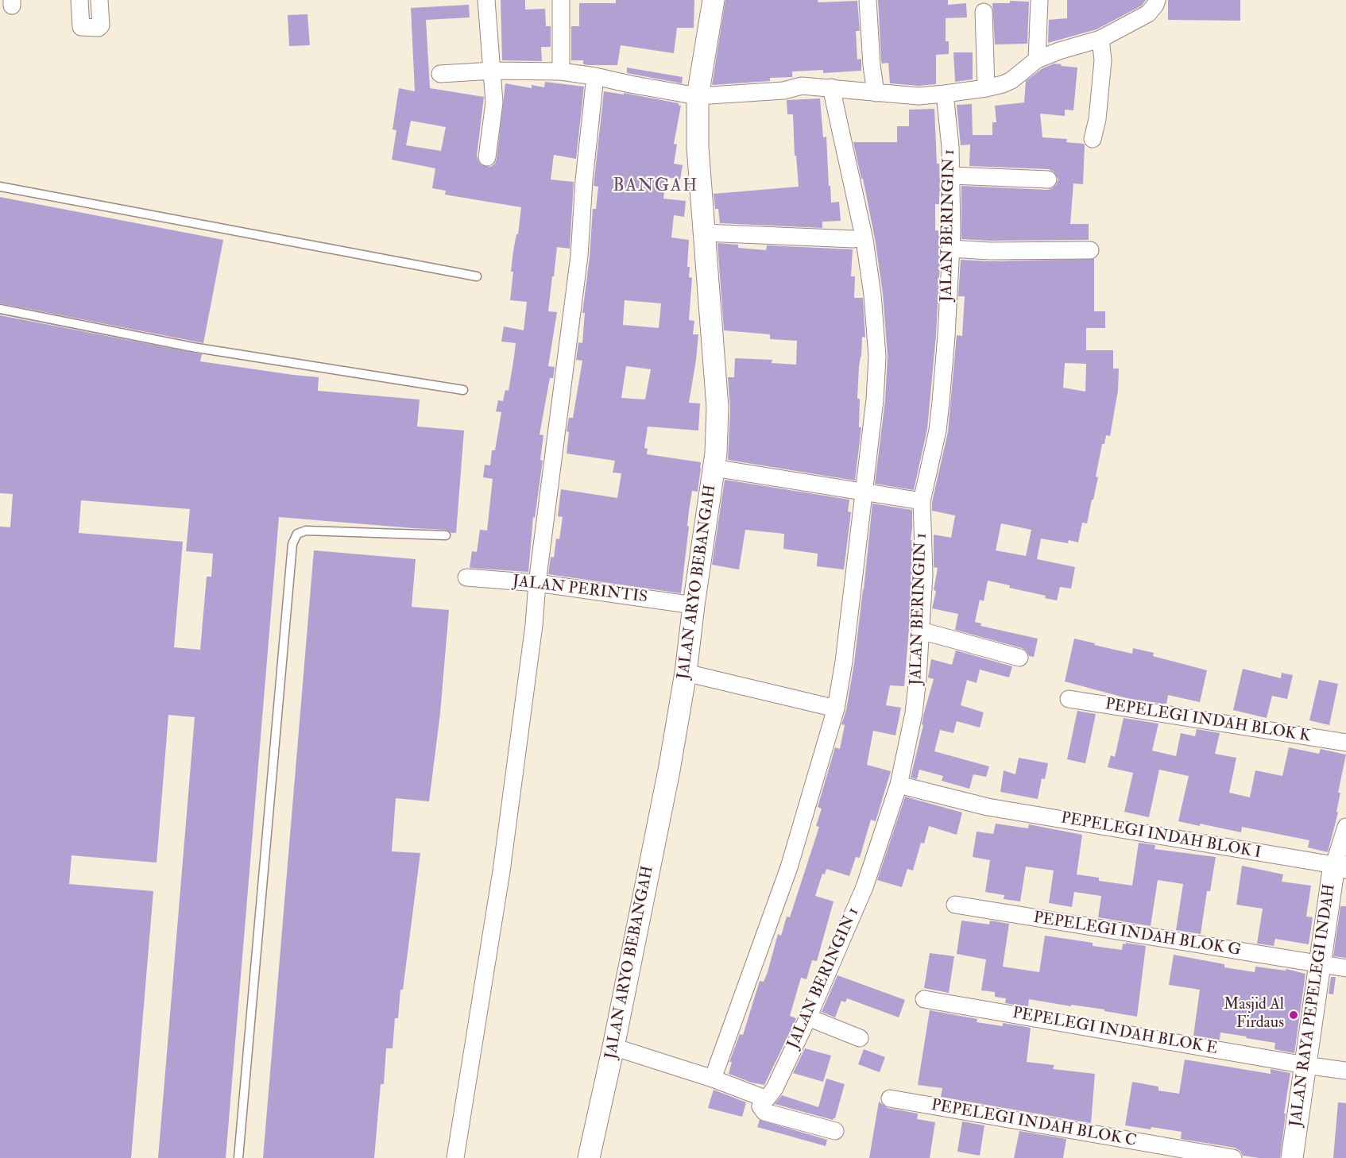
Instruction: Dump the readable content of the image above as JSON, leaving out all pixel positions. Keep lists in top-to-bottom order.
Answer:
{
  "streets": {
    "street": [
      "JALAN BERINGIN 1",
      "JALAN ARYO BEBANGAH",
      "JALAN PERINTIS",
      "PEPELEGI INDAH BLOK K",
      "PEPELEGI INDAH BLOK I",
      "PEPELEGI INDAH BLOK G",
      "JALAN RAYA PEPELEGI INDAH",
      "PEPELEGI INDAH BLOK E",
      "PEPELEGI INDAH BLOK C"
    ]
  },
  "crossings": [
    ["JALAN BERINGIN 1", "PEPELEGI INDAH BLOK I"],
    ["JALAN ARYO BEBANGAH", "JALAN PERINTIS"],
    ["PEPELEGI INDAH BLOK I", "JALAN RAYA PEPELEGI INDAH"],
    ["PEPELEGI INDAH BLOK G", "JALAN RAYA PEPELEGI INDAH"],
    ["JALAN RAYA PEPELEGI INDAH", "PEPELEGI INDAH BLOK E"]
  ],
  "districts": ["BANGAH"],
  "places": ["Masjid Al Firdaus"]
}
